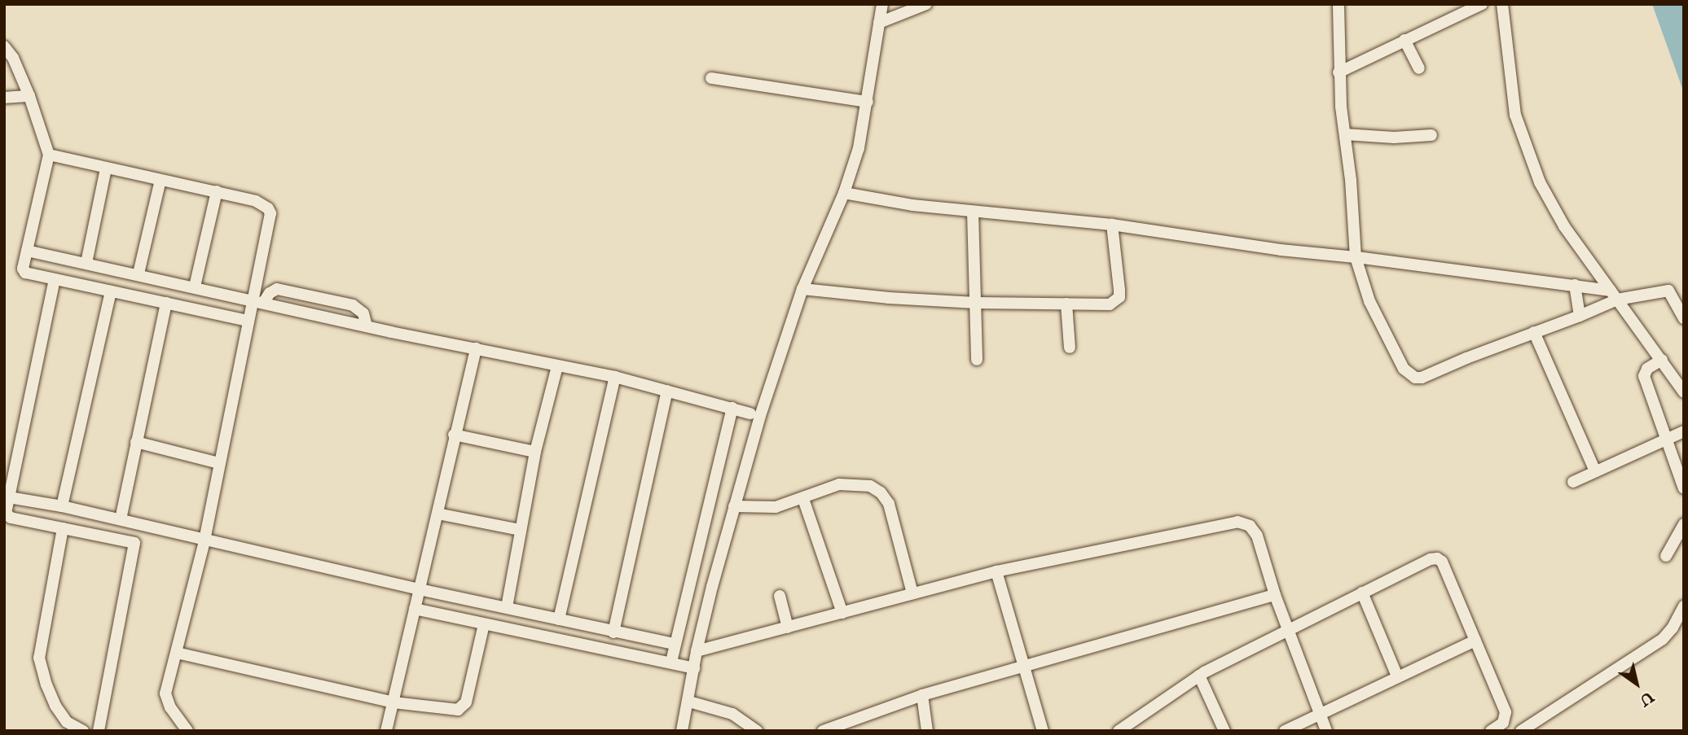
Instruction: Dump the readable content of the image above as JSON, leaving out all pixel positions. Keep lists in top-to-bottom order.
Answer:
{
  "north": "bottom right"
}
